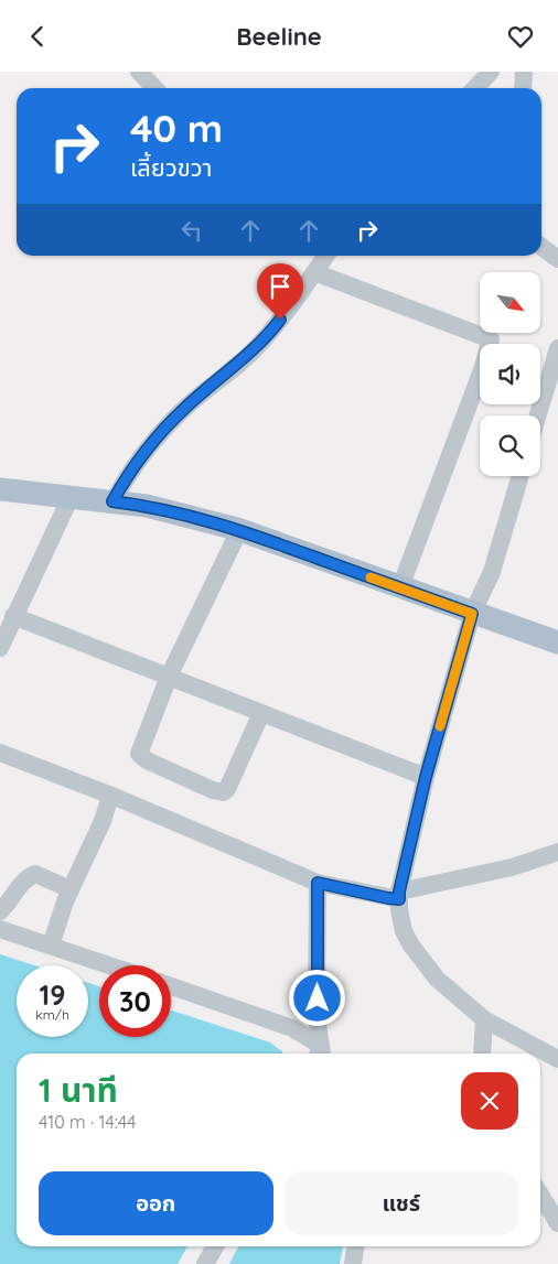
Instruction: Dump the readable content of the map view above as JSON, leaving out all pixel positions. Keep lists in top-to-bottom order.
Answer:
{
  "north": "bottom right",
  "page": {
    "header": "Beeline",
    "turn": ["40 m", "เลี้ยวขวา"],
    "speed": "19 km/h",
    "limit": "30",
    "heading": ["1 นาที", "410 m · 14:44"],
    "buttons": ["ออก", "แชร์"]
  }
}
